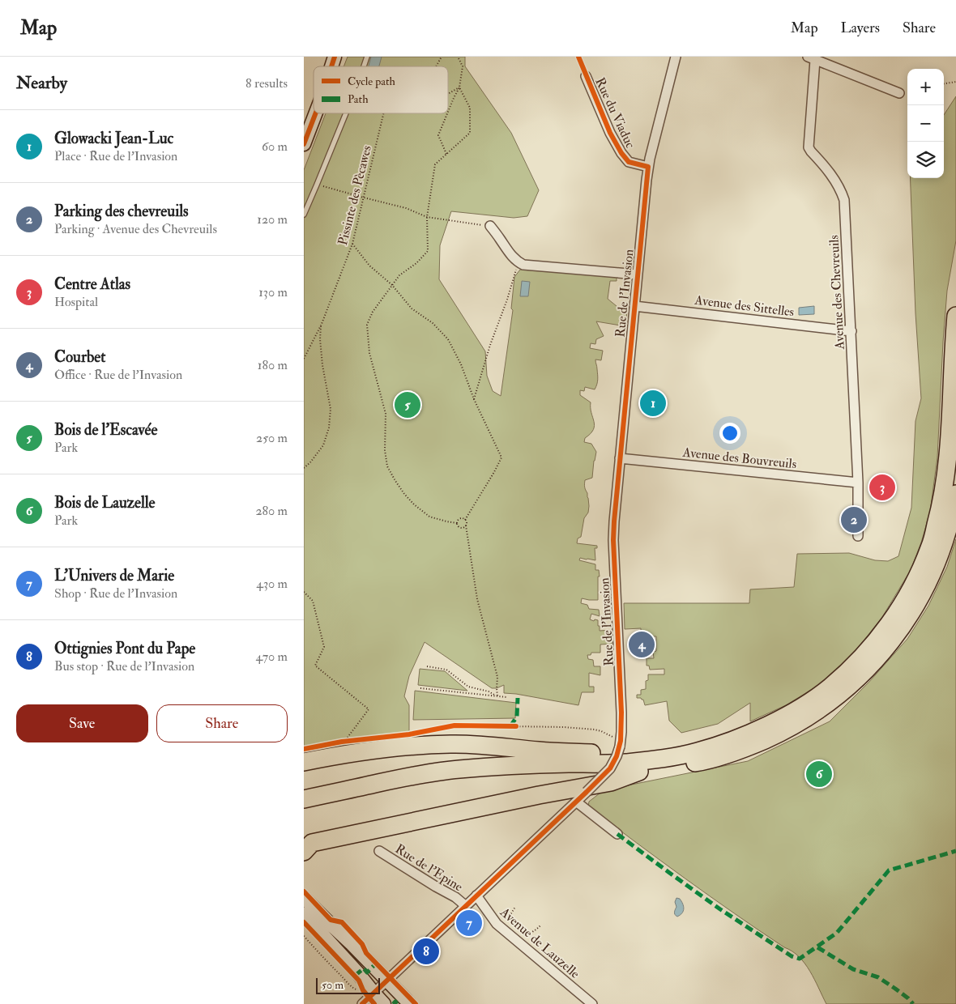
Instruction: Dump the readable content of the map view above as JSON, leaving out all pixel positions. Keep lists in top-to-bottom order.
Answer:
{
  "streets": {
    "street": [
      "Rue du Viaduc",
      "Avenue des Chevreuils",
      "Rue de l'Invasion",
      "Avenue des Sittelles",
      "Avenue des Bouvreuils",
      "Rue de l'Epine",
      "Avenue de Lauzelle"
    ],
    "path": ["Pissinte des Pècawes"]
  },
  "crossings": [
    ["Rue du Viaduc", "Rue de l'Invasion"],
    ["Avenue des Chevreuils", "Avenue des Sittelles"],
    ["Avenue des Chevreuils", "Avenue des Bouvreuils"],
    ["Rue de l'Invasion", "Avenue des Sittelles"],
    ["Rue de l'Invasion", "Avenue des Bouvreuils"],
    ["Rue de l'Invasion", "Rue de l'Epine"],
    ["Rue de l'Invasion", "Avenue de Lauzelle"]
  ],
  "legend": ["Cycle path", "Path"],
  "scale_bar": "50 m",
  "page": {
    "header": "Map",
    "nav": ["Map", "Layers", "Share"],
    "heading": ["Nearby", "8 results"],
    "map_buttons": ["+", "−"],
    "list": [
      {
        "mark": "1",
        "name": "Glowacki Jean-Luc",
        "note": "Place · Rue de l'Invasion",
        "value": "60 m"
      },
      {
        "mark": "2",
        "name": "Parking des chevreuils",
        "note": "Parking · Avenue des Chevreuils",
        "value": "120 m"
      },
      {
        "mark": "3",
        "name": "Centre Atlas",
        "note": "Hospital",
        "value": "130 m"
      },
      {
        "mark": "4",
        "name": "Courbet",
        "note": "Office · Rue de l'Invasion",
        "value": "180 m"
      },
      {
        "mark": "5",
        "name": "Bois de l'Escavée",
        "note": "Park",
        "value": "250 m"
      },
      {
        "mark": "6",
        "name": "Bois de Lauzelle",
        "note": "Park",
        "value": "280 m"
      },
      {
        "mark": "7",
        "name": "L'Univers de Marie",
        "note": "Shop · Rue de l'Invasion",
        "value": "430 m"
      },
      {
        "mark": "8",
        "name": "Ottignies Pont du Pape",
        "note": "Bus stop · Rue de l'Invasion",
        "value": "470 m"
      }
    ],
    "pins": [
      "1",
      "5",
      "3",
      "2",
      "4",
      "6",
      "7",
      "8"
    ],
    "buttons": ["Save", "Share"],
    "scale": "50 m"
  }
}
